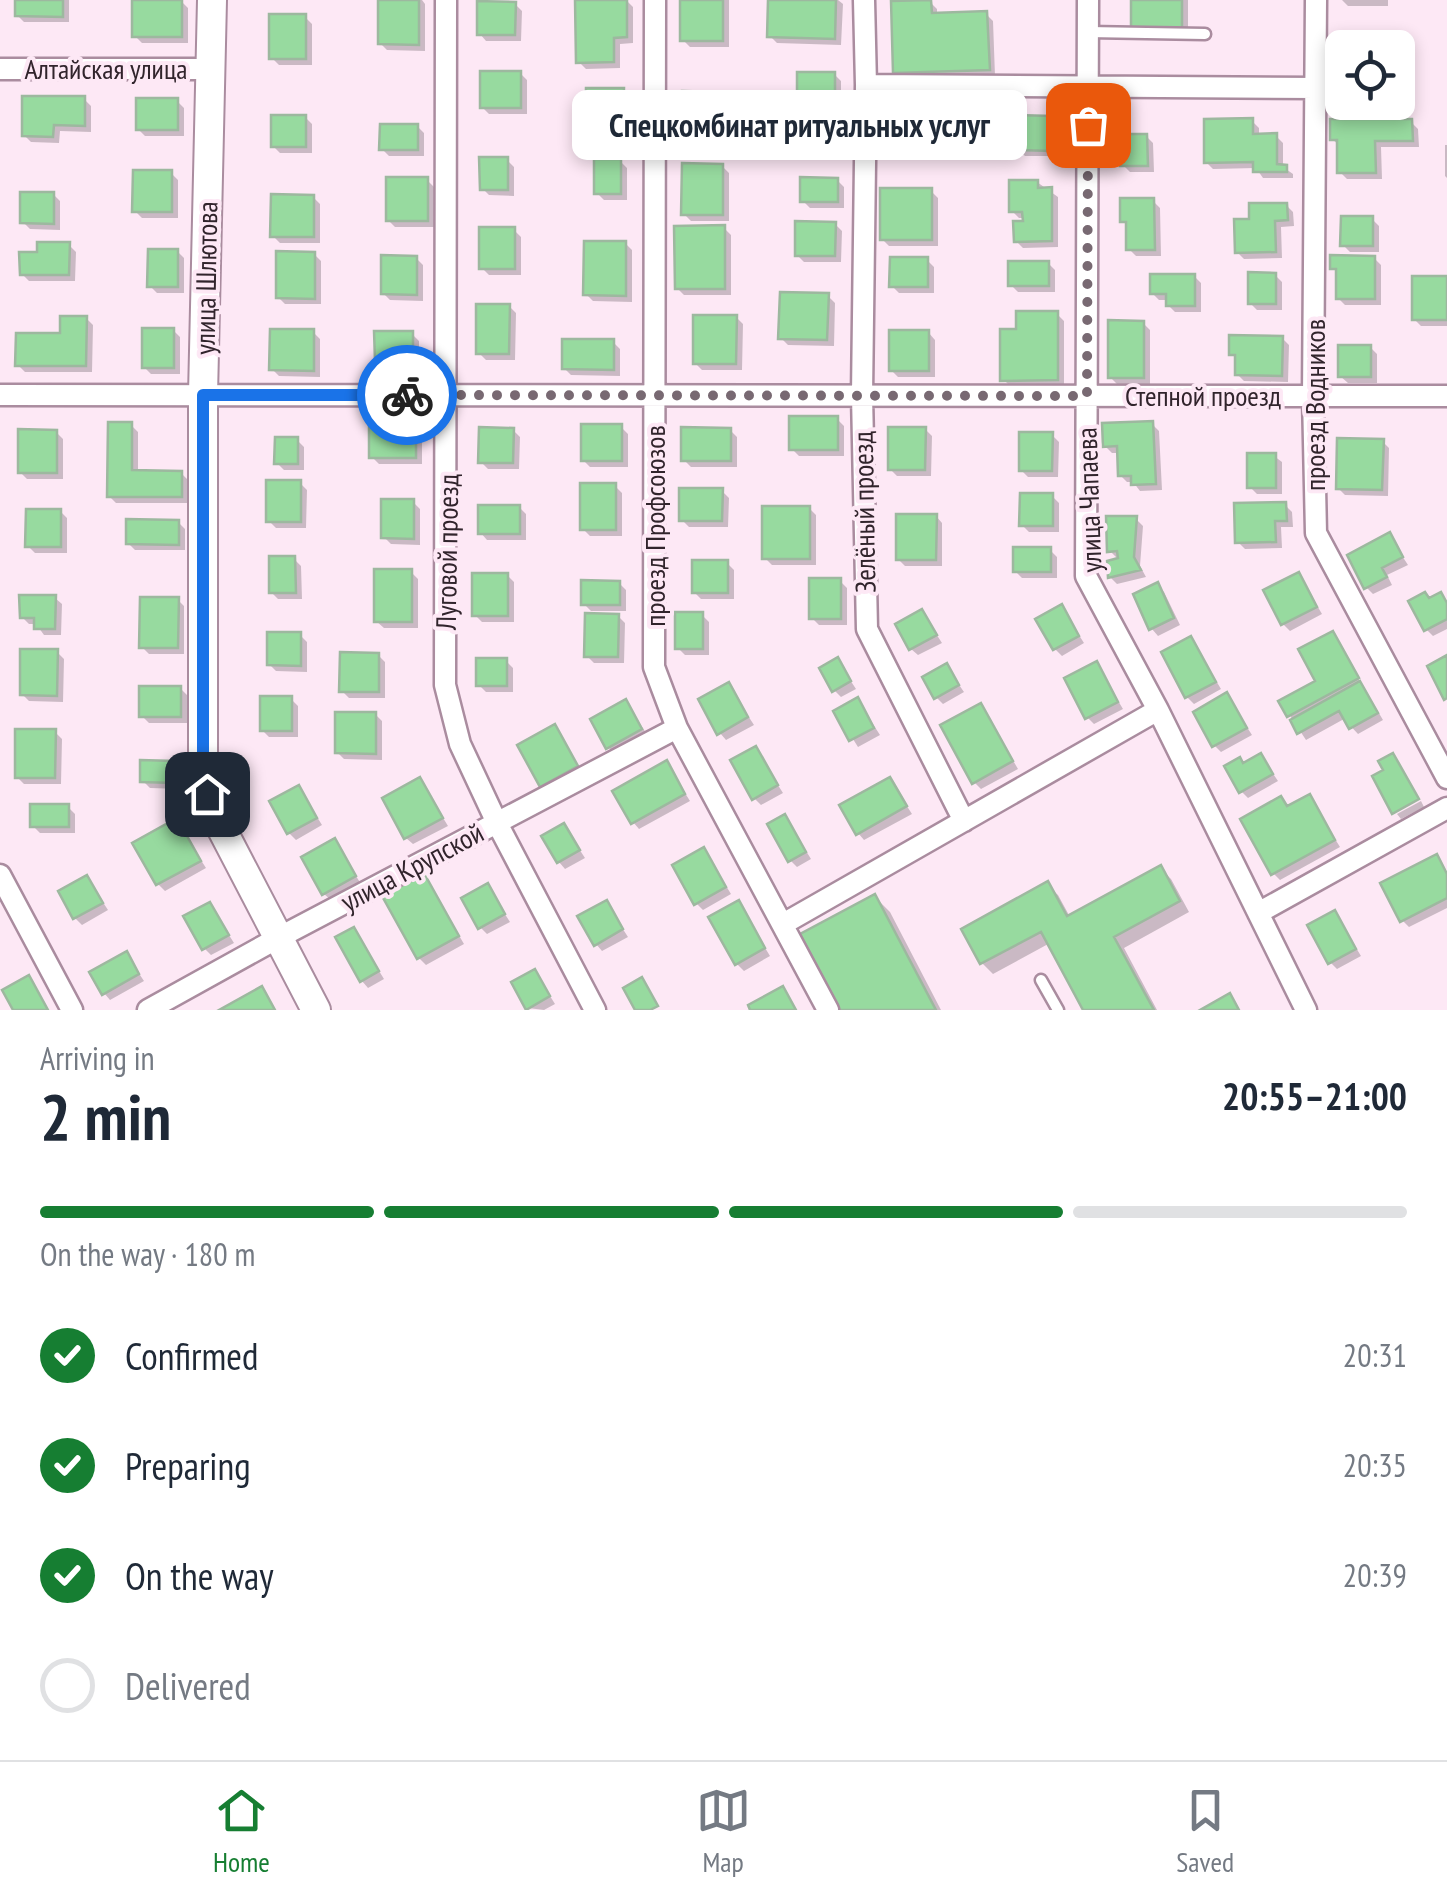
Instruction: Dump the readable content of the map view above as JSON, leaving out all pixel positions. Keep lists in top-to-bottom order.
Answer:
{
  "streets": {
    "main road": ["улица Шлютова"],
    "street": [
      "Алтайская улица",
      "Степной проезд",
      "проезд Водников",
      "улица Чапаева",
      "Зелёный проезд",
      "проезд Профсоюзов",
      "Луговой проезд",
      "улица Крупской"
    ]
  },
  "crossings": [
    ["Алтайская улица", "улица Шлютова"],
    ["улица Шлютова", "Степной проезд"],
    ["улица Шлютова", "улица Крупской"],
    ["Степной проезд", "проезд Водников"],
    ["Степной проезд", "улица Чапаева"],
    ["Степной проезд", "Зелёный проезд"],
    ["Степной проезд", "проезд Профсоюзов"],
    ["Степной проезд", "Луговой проезд"],
    ["проезд Профсоюзов", "улица Крупской"],
    ["Луговой проезд", "улица Крупской"]
  ],
  "places": ["Спецкомбинат ритуальных услуг"],
  "page": {
    "bubble": "Спецкомбинат ритуальных услуг",
    "heading": ["2 min", "Arriving in", "20:55–21:00"],
    "bar": "On the way · 180 m",
    "list": [
      ["Confirmed", "20:31"],
      ["Preparing", "20:35"],
      ["On the way", "20:39"],
      "Delivered"
    ],
    "tabs": ["Home", "Map", "Saved"]
  }
}
